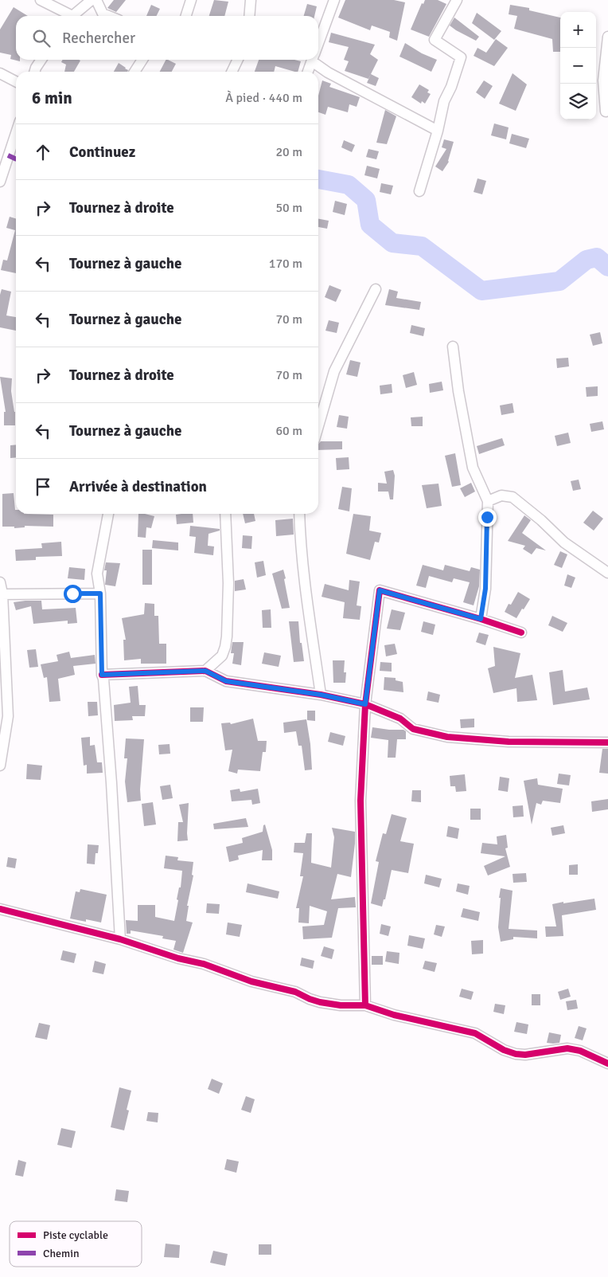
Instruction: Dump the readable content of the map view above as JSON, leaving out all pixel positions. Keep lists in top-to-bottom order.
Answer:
{
  "legend": ["Piste cyclable", "Chemin"],
  "page": {
    "map_buttons": ["+", "−"],
    "search": "Rechercher",
    "heading": ["6 min", "À pied · 440 m"],
    "list": [
      ["Continuez", "20 m"],
      ["Tournez à droite", "50 m"],
      ["Tournez à gauche", "170 m"],
      ["Tournez à gauche", "70 m"],
      ["Tournez à droite", "70 m"],
      ["Tournez à gauche", "60 m"],
      "Arrivée à destination"
    ]
  }
}
